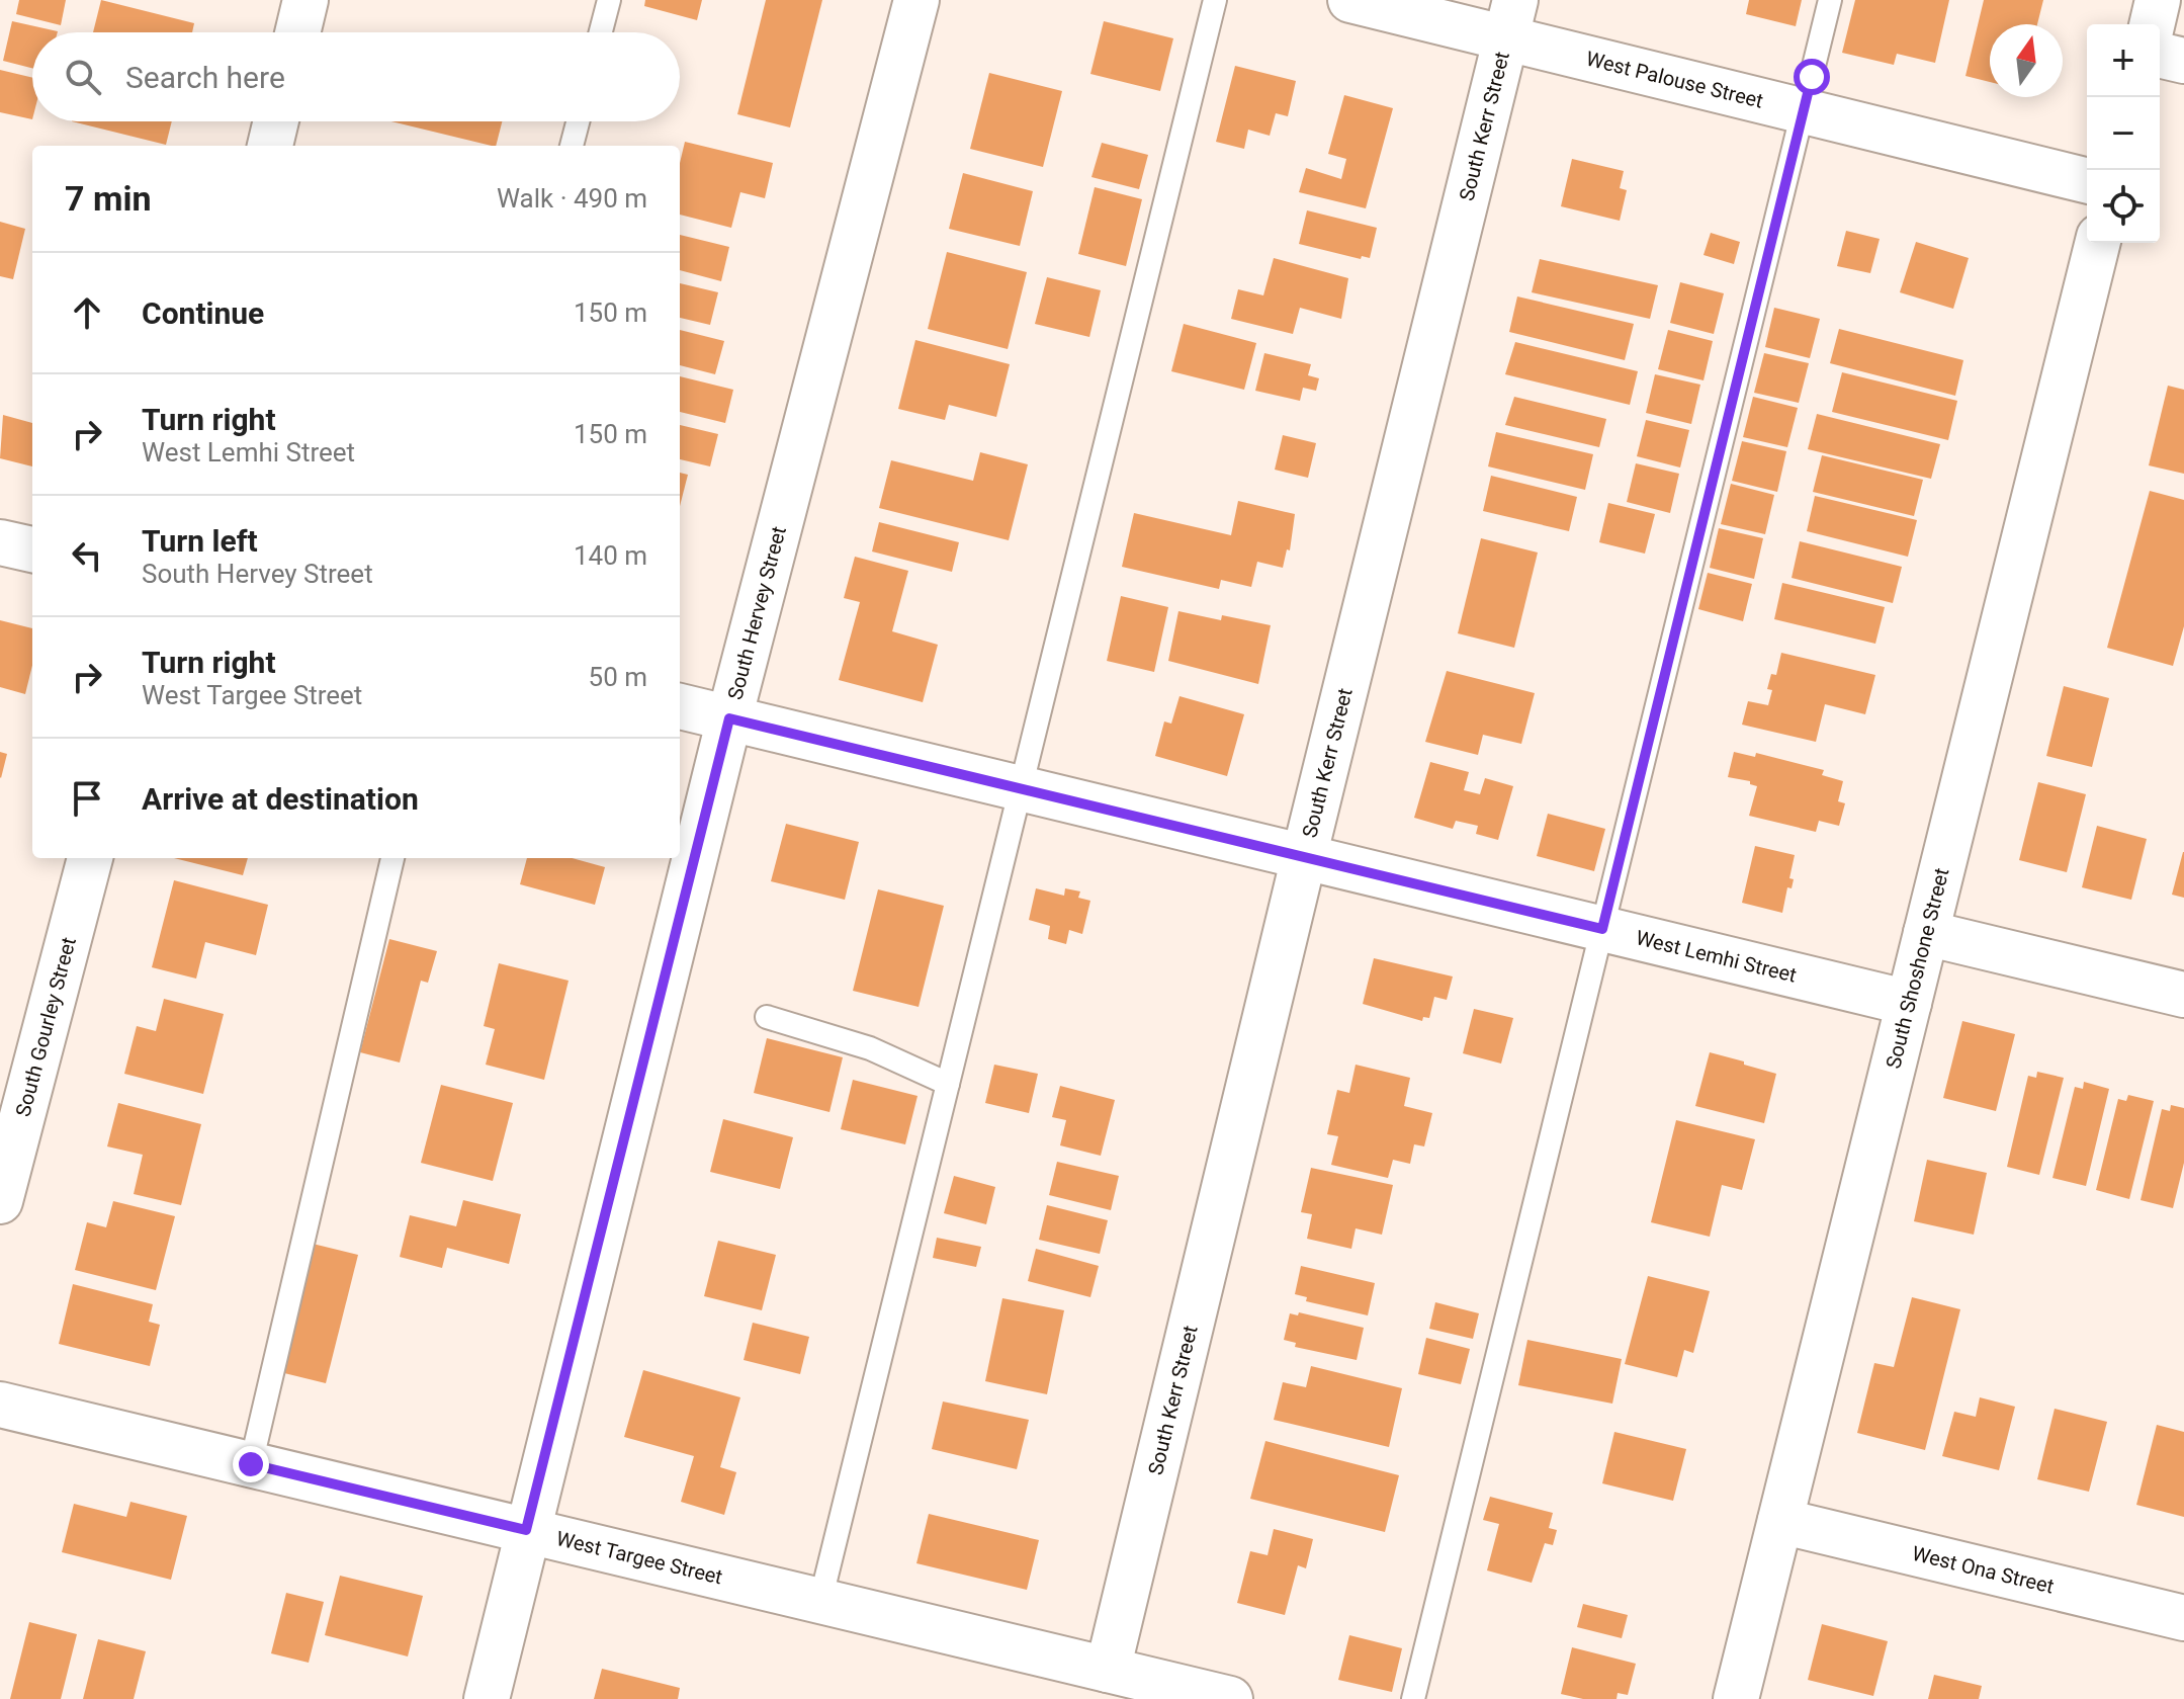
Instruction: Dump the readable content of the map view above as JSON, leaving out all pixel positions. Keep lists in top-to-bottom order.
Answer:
{
  "streets": {
    "street": [
      "West Palouse Street",
      "South Kerr Street",
      "South Hervey Street",
      "West Lemhi Street",
      "South Shoshone Street",
      "South Gourley Street",
      "West Targee Street",
      "West Ona Street"
    ]
  },
  "crossings": [
    ["West Palouse Street", "South Kerr Street"],
    ["South Kerr Street", "West Lemhi Street"],
    ["South Kerr Street", "West Targee Street"],
    ["South Hervey Street", "West Lemhi Street"],
    ["South Hervey Street", "West Targee Street"],
    ["West Lemhi Street", "South Shoshone Street"],
    ["South Shoshone Street", "West Ona Street"]
  ],
  "north": "top",
  "page": {
    "map_buttons": ["+", "−"],
    "search": "Search here",
    "heading": ["7 min", "Walk · 490 m"],
    "list": [
      ["Continue", "150 m"],
      ["Turn right", "West Lemhi Street", "150 m"],
      ["Turn left", "South Hervey Street", "140 m"],
      ["Turn right", "West Targee Street", "50 m"],
      "Arrive at destination"
    ]
  }
}
